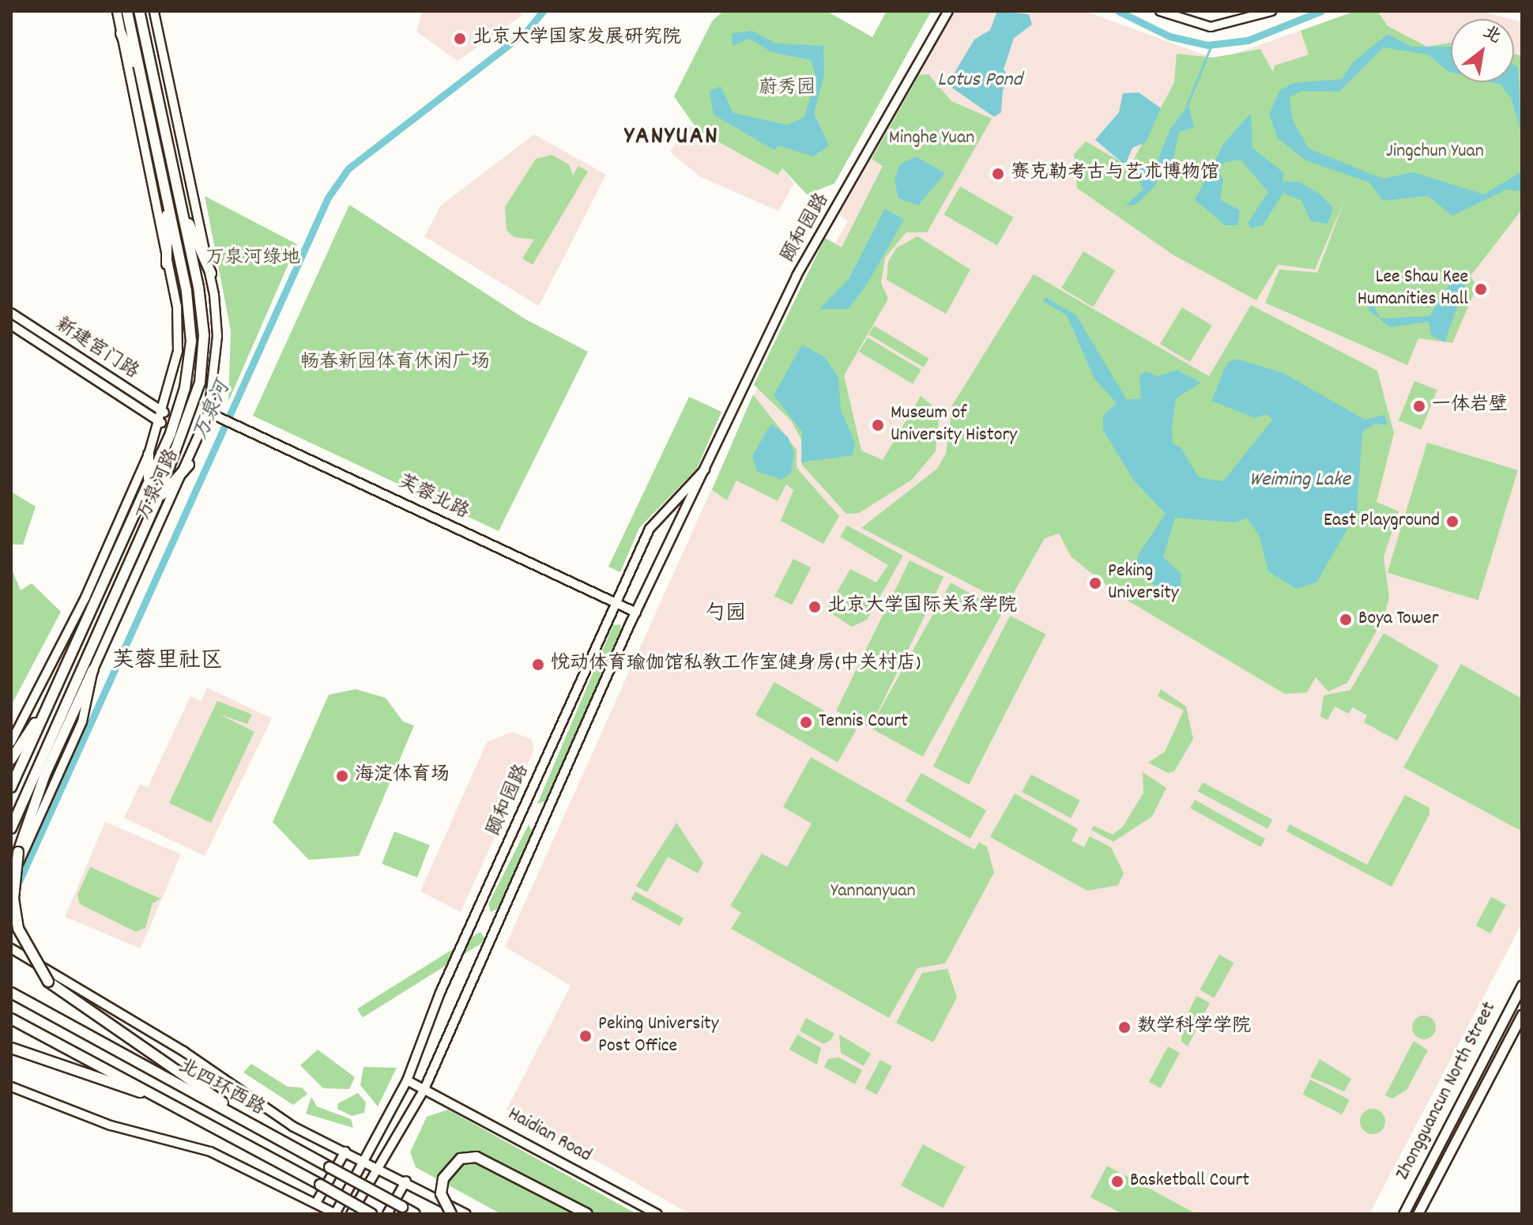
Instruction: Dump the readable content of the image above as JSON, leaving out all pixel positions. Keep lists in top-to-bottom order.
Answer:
{
  "streets": {
    "highway": ["万泉河路", "北四环西路"],
    "main road": ["Zhongguancun North Street"],
    "street": [
      "颐和园路",
      "新建宫门路",
      "芙蓉北路",
      "Haidian Road"
    ]
  },
  "crossings": [
    ["颐和园路", "芙蓉北路"],
    ["颐和园路", "北四环西路"],
    ["颐和园路", "Haidian Road"],
    ["新建宫门路", "万泉河路"],
    ["万泉河路", "芙蓉北路"]
  ],
  "districts": ["YANYUAN", "勺园", "芙蓉里社区"],
  "water": ["Lotus Pond", "万泉河", "Weiming Lake"],
  "parks": [
    "蔚秀园",
    "Minghe Yuan",
    "Jingchun Yuan",
    "万泉河绿地",
    "畅春新园体育休闲广场",
    "Yannanyuan"
  ],
  "places": [
    "北京大学国家发展研究院",
    "赛克勒考古与艺术博物馆",
    "Lee Shau Kee Humanities Hall",
    "一体岩壁",
    "Museum of University History",
    "East Playground",
    "Peking University",
    "北京大学国际关系学院",
    "Boya Tower",
    "悦动体育瑜伽馆私教工作室健身房(中关村店)",
    "Tennis Court",
    "海淀体育场",
    "数学科学学院",
    "Peking University Post Office",
    "Basketball Court"
  ],
  "north": "top right"
}
